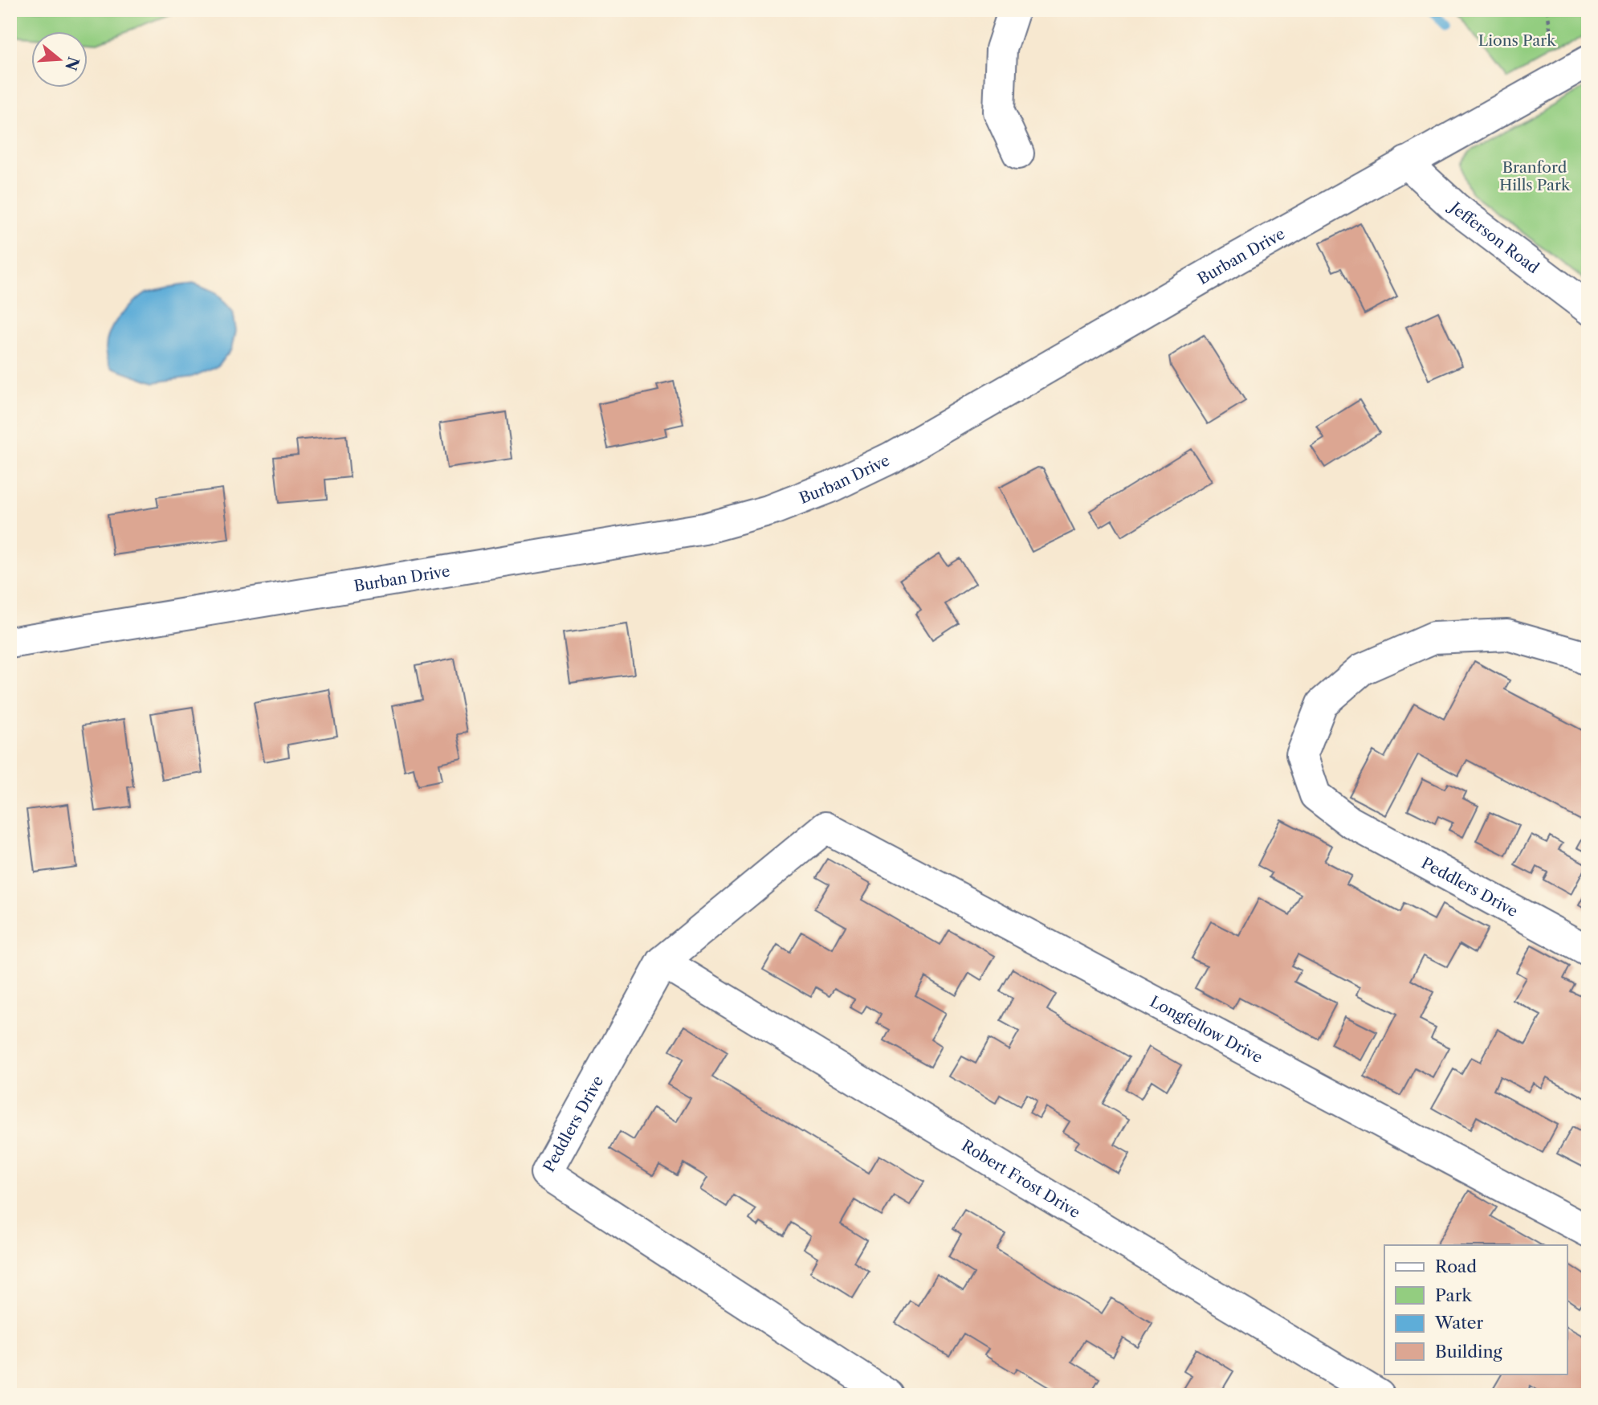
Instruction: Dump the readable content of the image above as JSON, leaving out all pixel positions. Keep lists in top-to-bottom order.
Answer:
{
  "streets": {
    "street": [
      "Jefferson Road",
      "Burban Drive",
      "Peddlers Drive",
      "Longfellow Drive",
      "Robert Frost Drive"
    ]
  },
  "crossings": [
    ["Jefferson Road", "Burban Drive"],
    ["Peddlers Drive", "Longfellow Drive"],
    ["Peddlers Drive", "Robert Frost Drive"]
  ],
  "parks": ["Lions Park", "Branford Hills Park"],
  "legend": [
    "Road",
    "Park",
    "Water",
    "Building"
  ],
  "north": "right"
}
